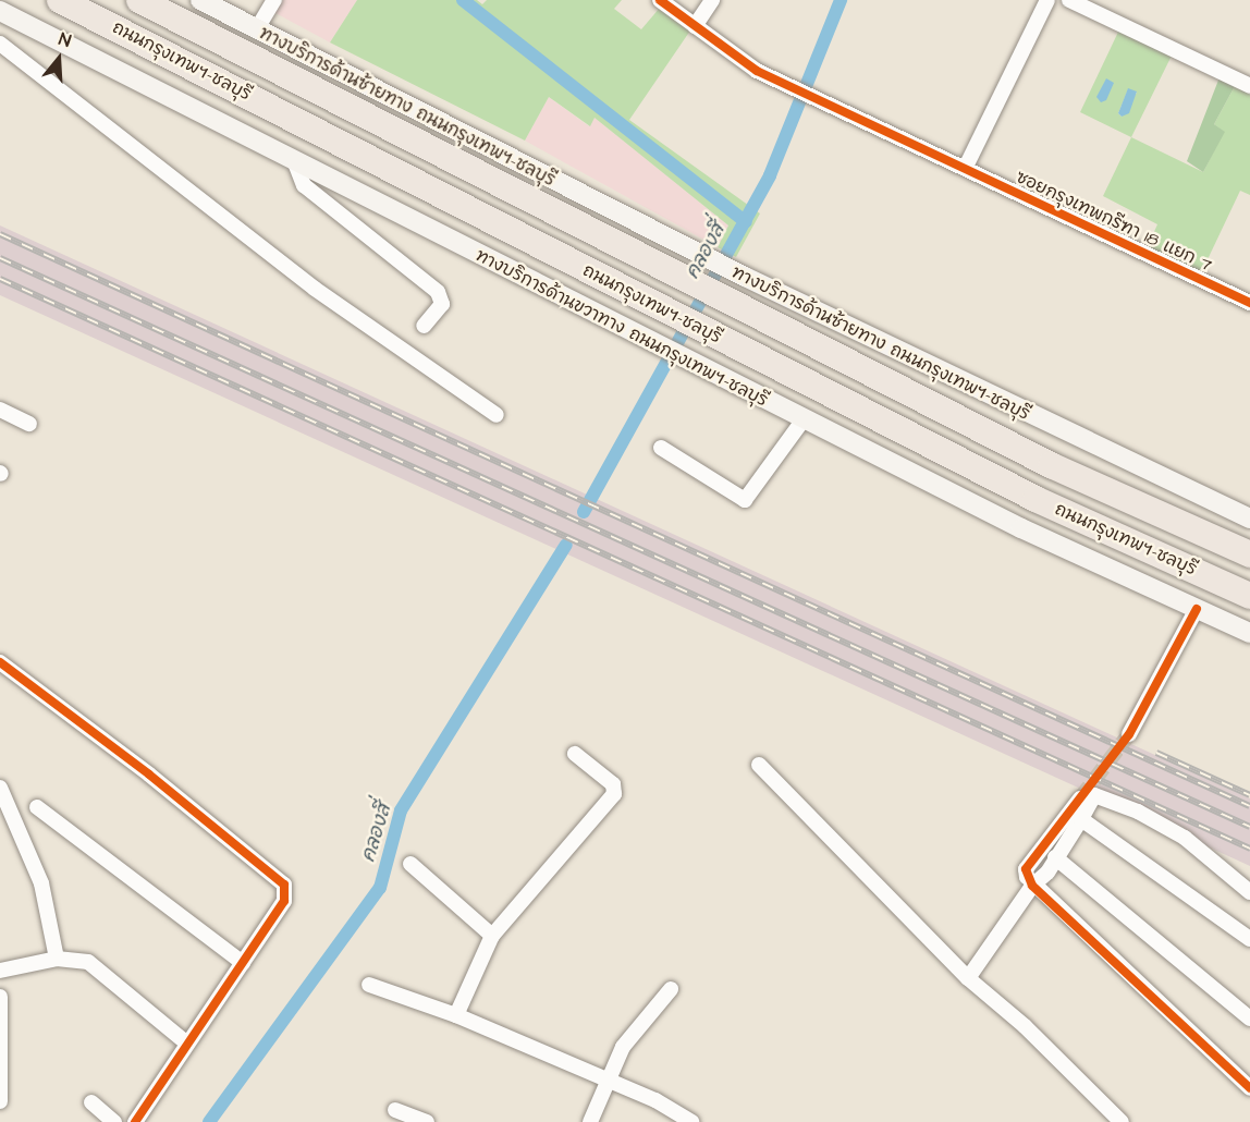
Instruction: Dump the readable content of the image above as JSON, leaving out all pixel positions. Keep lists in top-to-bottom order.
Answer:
{
  "streets": {
    "highway": ["ถนนกรุงเทพฯ-ชลบุรี"],
    "main road": ["ทางบริการด้านซ้ายทาง ถนนกรุงเทพฯ-ชลบุรี", "ทางบริการด้านขวาทาง ถนนกรุงเทพฯ-ชลบุรี"],
    "street": ["ซอยกรุงเทพกรีฑา 18 แยก 7"]
  },
  "water": ["คลองสี่"],
  "north": "top"
}
